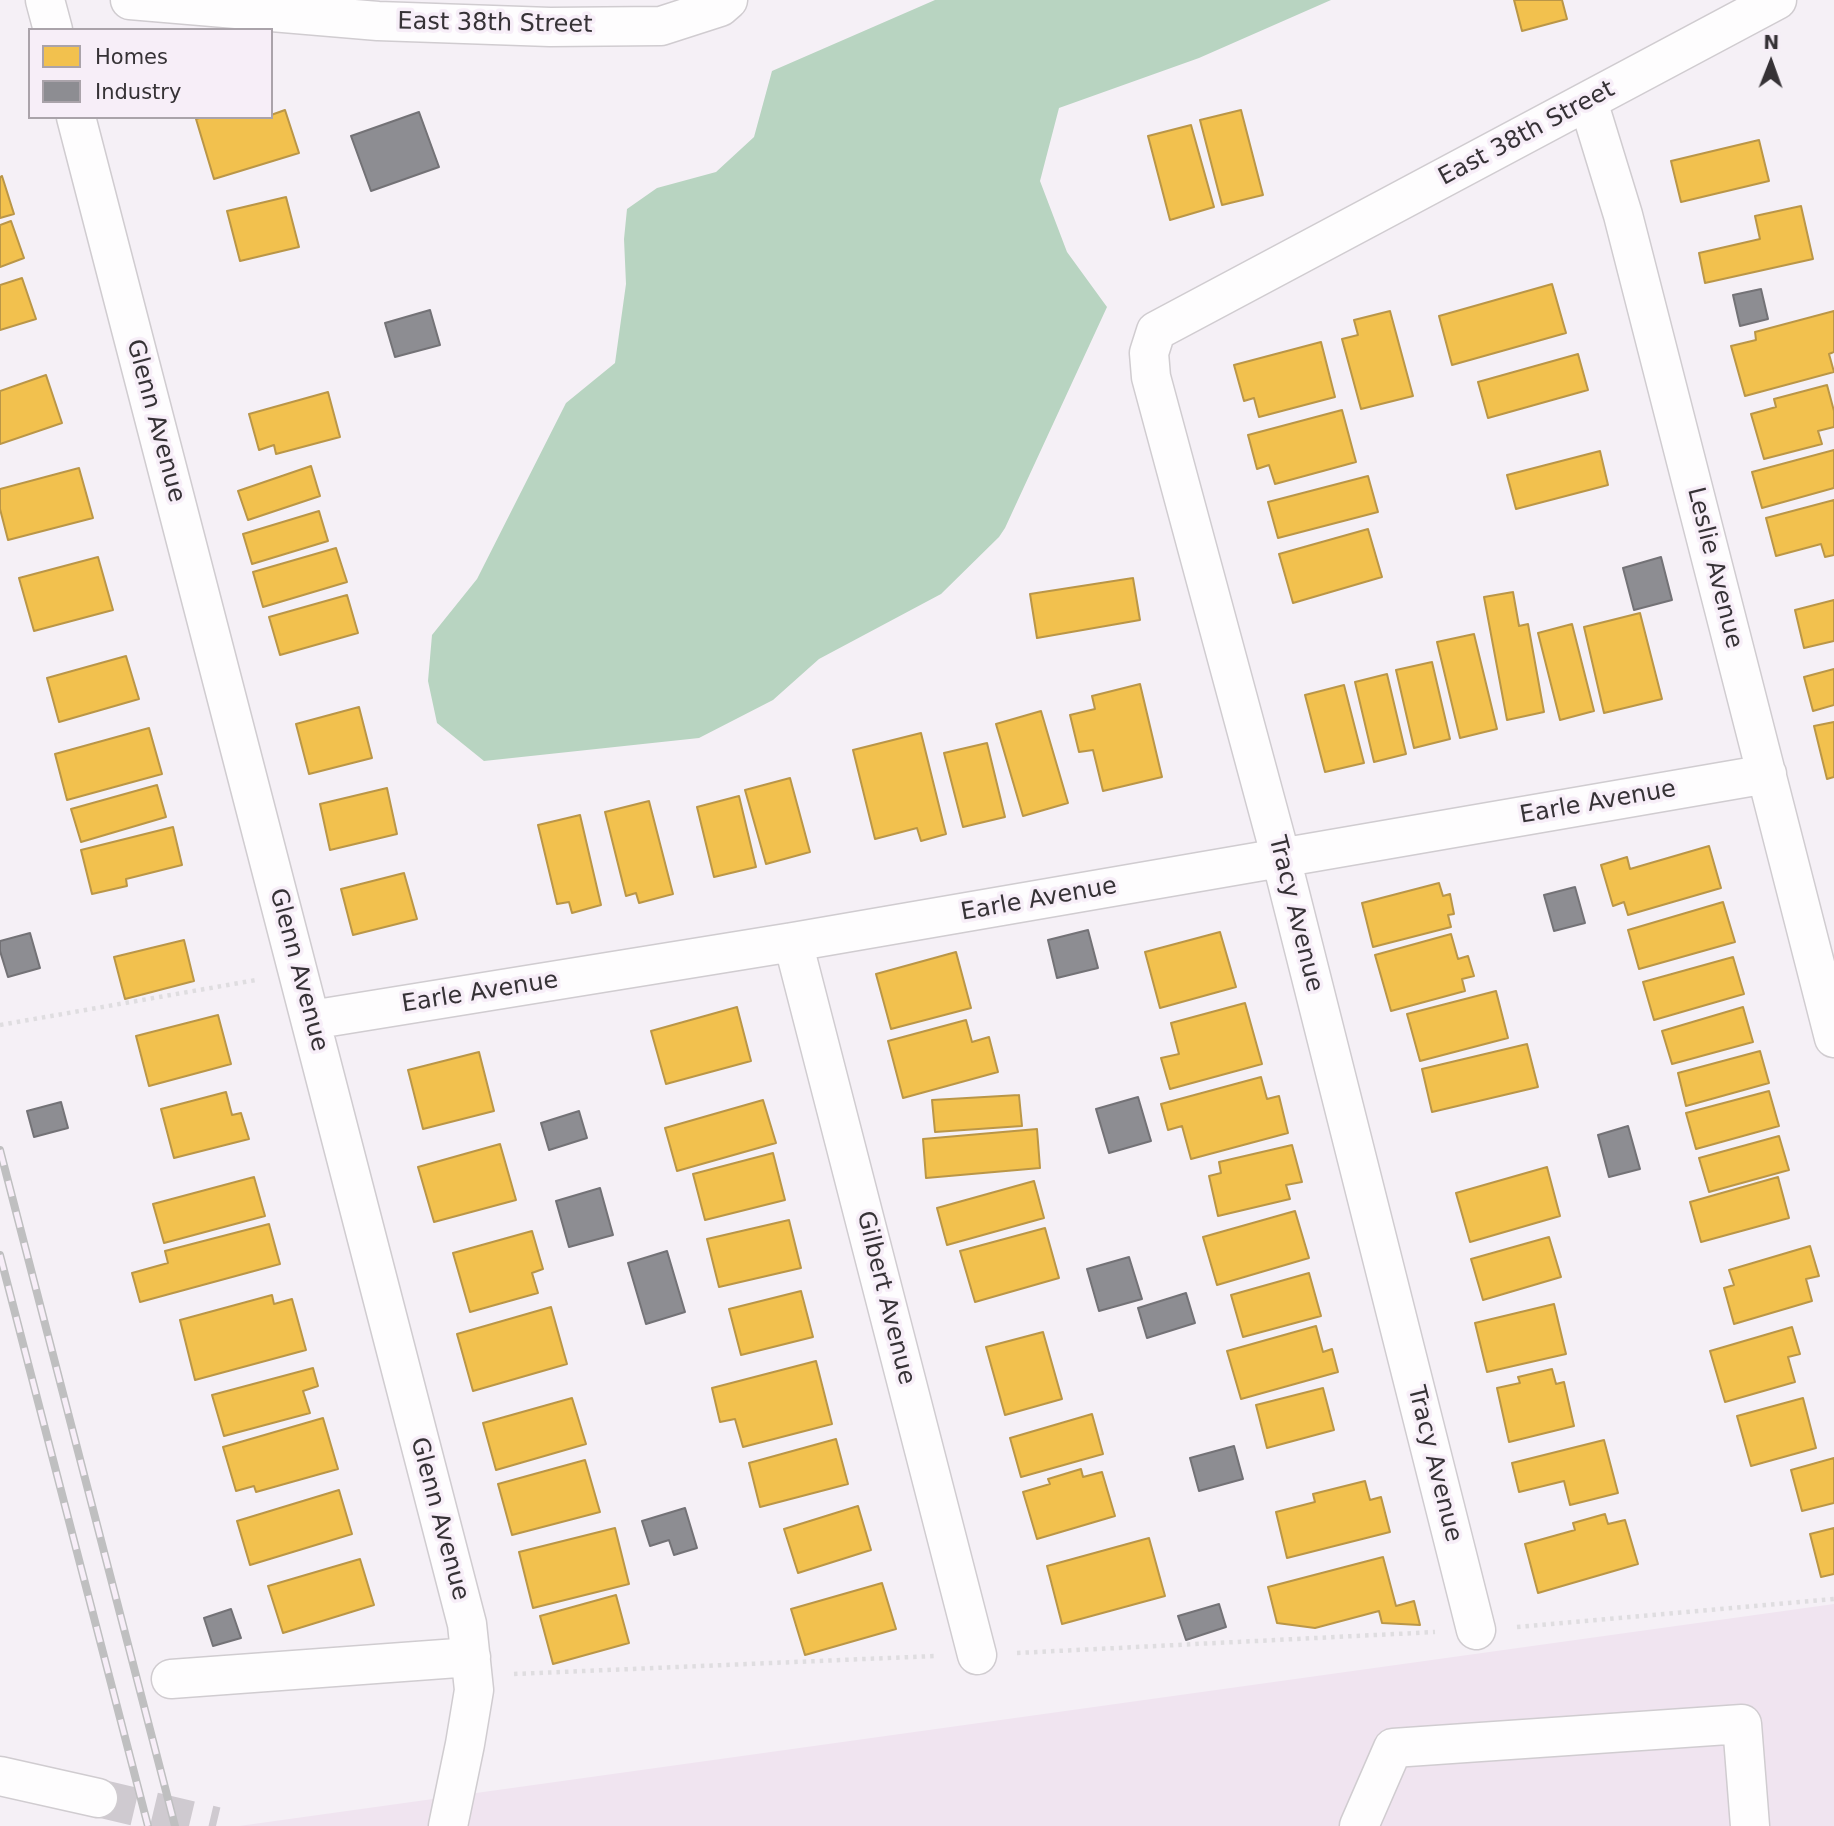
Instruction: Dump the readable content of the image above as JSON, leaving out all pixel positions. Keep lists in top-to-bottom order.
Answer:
{
  "streets": {
    "street": [
      "East 38th Street",
      "Glenn Avenue",
      "Leslie Avenue",
      "Earle Avenue",
      "Tracy Avenue",
      "Gilbert Avenue"
    ]
  },
  "crossings": [
    ["East 38th Street", "Leslie Avenue"],
    ["East 38th Street", "Tracy Avenue"],
    ["Glenn Avenue", "Earle Avenue"],
    ["Leslie Avenue", "Earle Avenue"],
    ["Earle Avenue", "Tracy Avenue"],
    ["Earle Avenue", "Gilbert Avenue"]
  ],
  "legend": ["Homes", "Industry"],
  "north": "top"
}
